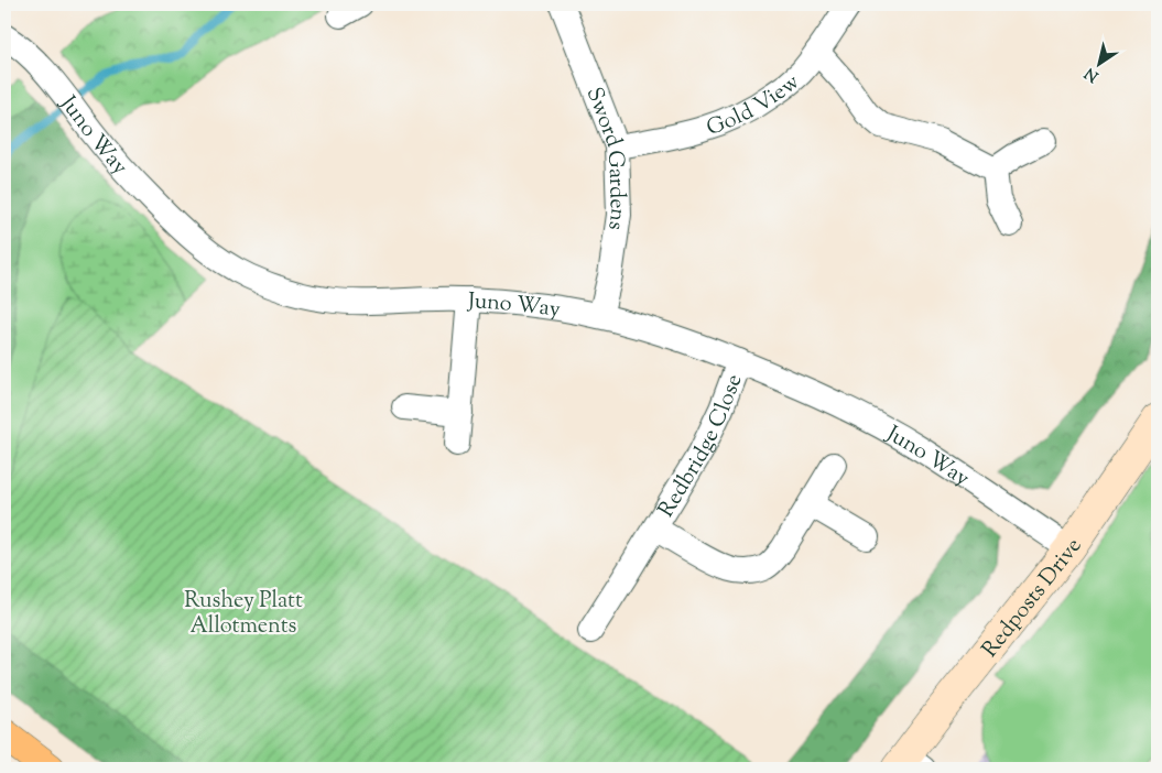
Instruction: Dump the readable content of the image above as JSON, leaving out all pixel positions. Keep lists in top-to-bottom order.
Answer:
{
  "streets": {
    "main road": ["Redposts Drive"],
    "street": [
      "Gold View",
      "Juno Way",
      "Sword Gardens",
      "Redbridge Close"
    ]
  },
  "crossings": [
    ["Gold View", "Sword Gardens"],
    ["Juno Way", "Sword Gardens"],
    ["Juno Way", "Redbridge Close"],
    ["Juno Way", "Redposts Drive"]
  ],
  "parks": ["Rushey Platt Allotments"],
  "north": "bottom left"
}
